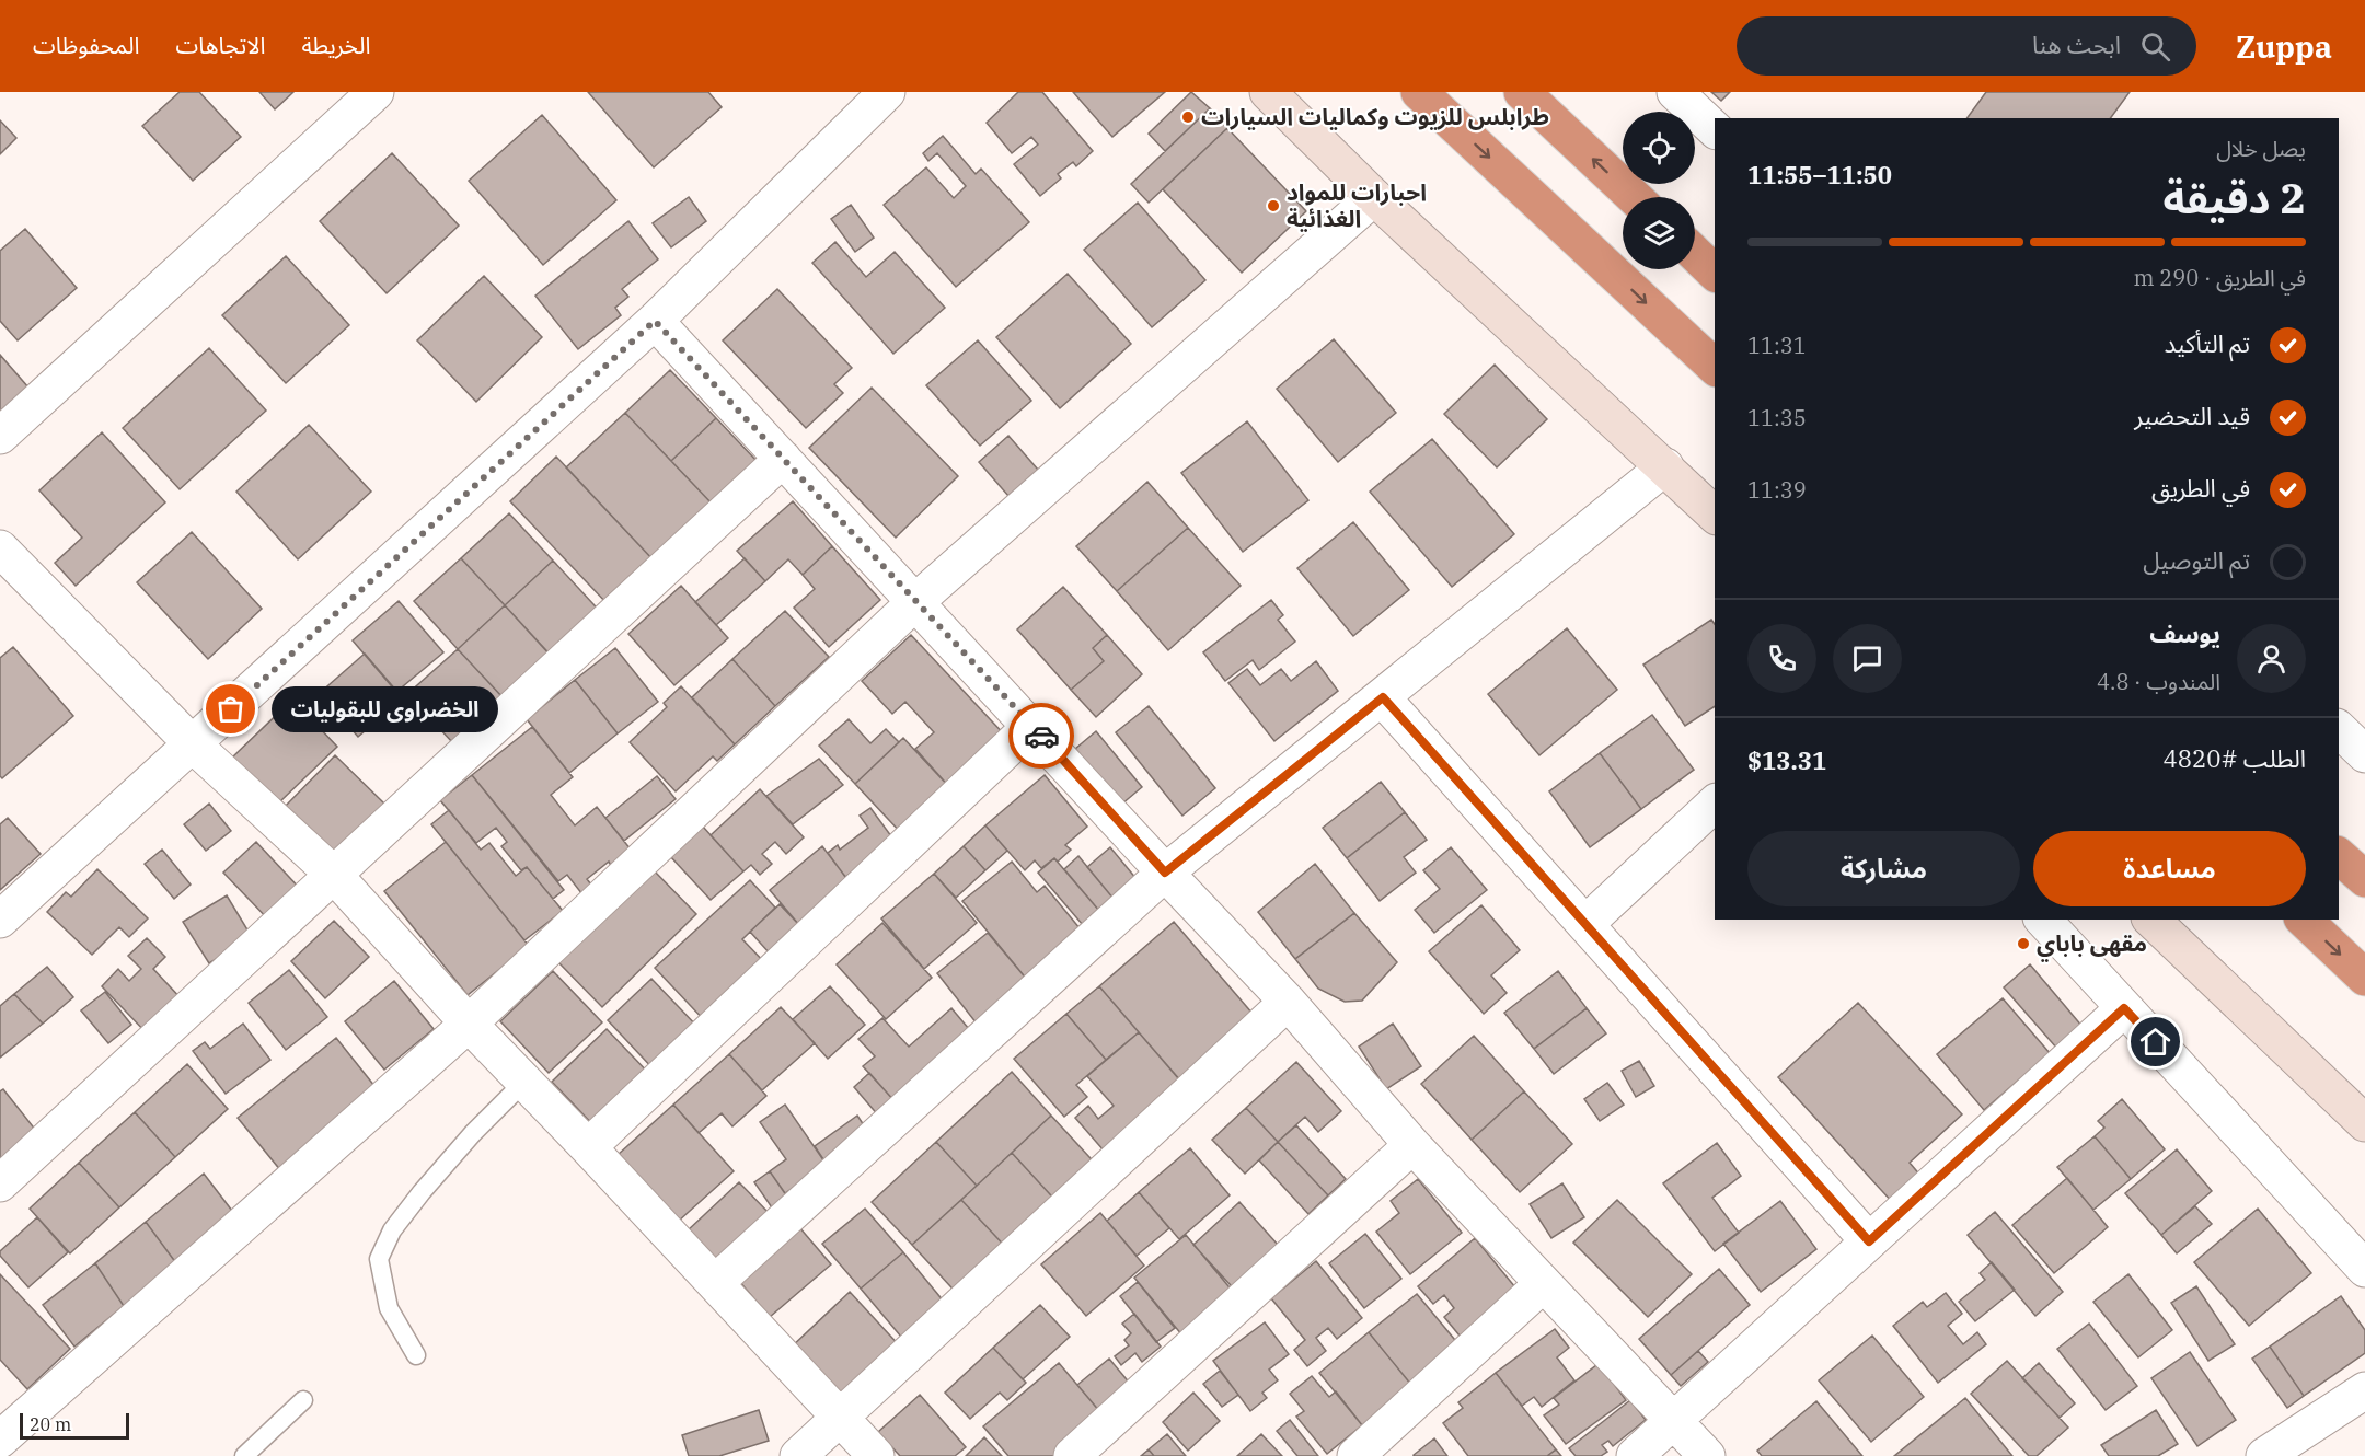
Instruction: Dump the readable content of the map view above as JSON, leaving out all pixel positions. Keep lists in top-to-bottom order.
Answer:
{
  "places": [
    "طرابلس للزيوت وكماليات السيارات",
    "احبارات للمواد الغذائية",
    "الخضراوى للبقوليات",
    "مقهى باباي"
  ],
  "scale_bar": "20 m",
  "page": {
    "header": "Zuppa",
    "search": "ابحث هنا",
    "nav": ["الخريطة", "الاتجاهات", "المحفوظات"],
    "heading": ["2 دقيقة", "يصل خلال", "11:50–11:55"],
    "panel": [
      "يوسف",
      "المندوب · 4.8",
      "الطلب #4820",
      "$13.31"
    ],
    "bar": "في الطريق · 290 m",
    "list": [
      ["تم التأكيد", "11:31"],
      ["قيد التحضير", "11:35"],
      ["في الطريق", "11:39"],
      "تم التوصيل"
    ],
    "bubble": "الخضراوى للبقوليات",
    "buttons": ["مساعدة", "مشاركة"],
    "scale": "20 m"
  }
}
